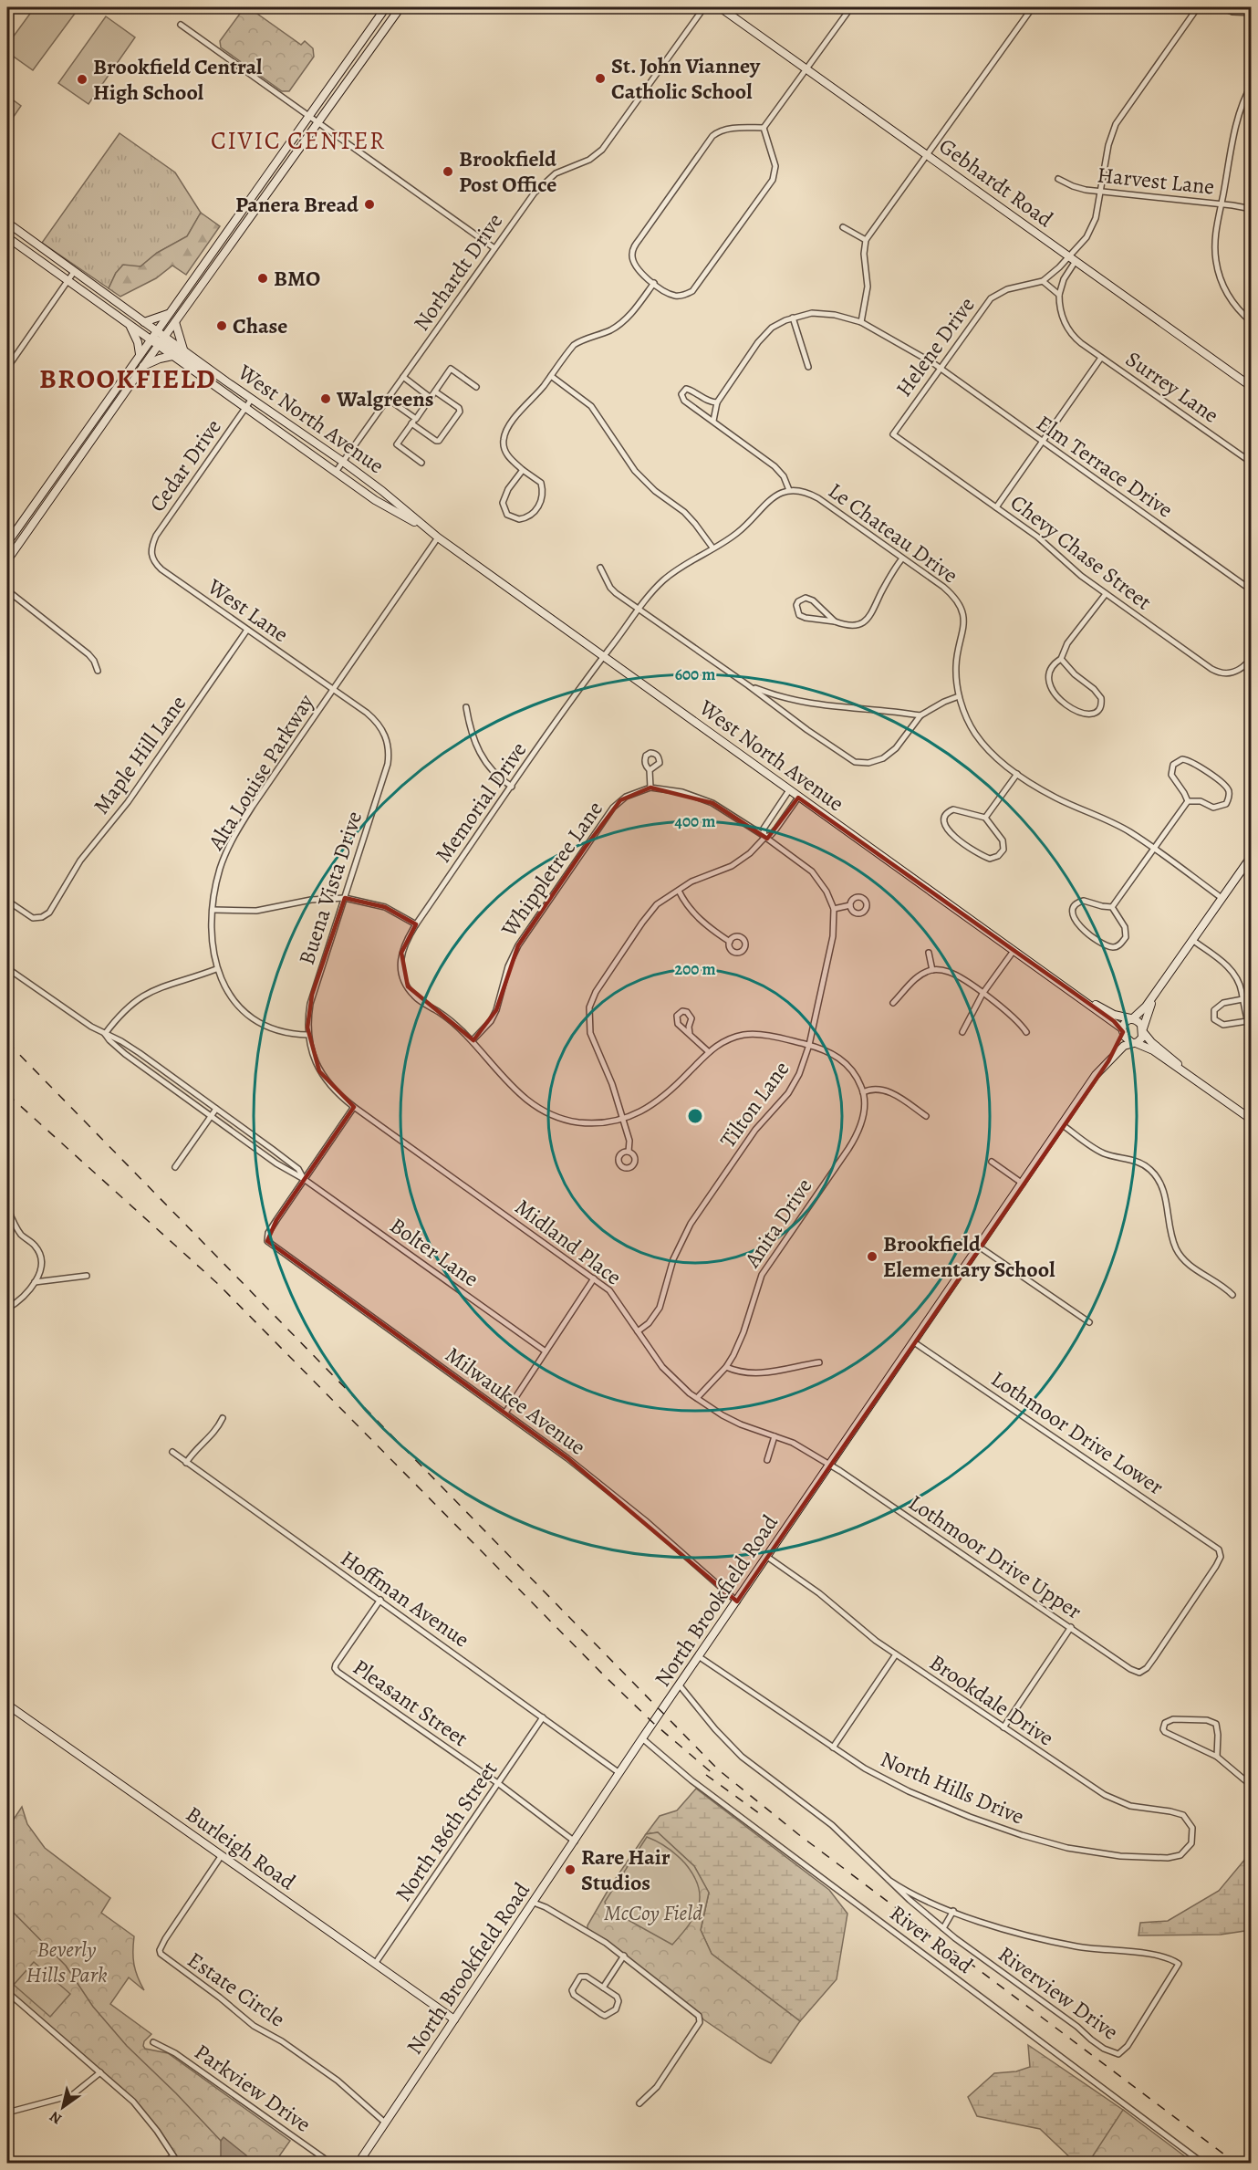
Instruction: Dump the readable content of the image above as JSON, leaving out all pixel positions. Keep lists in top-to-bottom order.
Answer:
{
  "streets": {
    "main road": [
      "Gebhardt Road",
      "West North Avenue",
      "North Brookfield Road",
      "Burleigh Road"
    ],
    "street": [
      "Harvest Lane",
      "Norhardt Drive",
      "Helene Drive",
      "Surrey Lane",
      "Cedar Drive",
      "Elm Terrace Drive",
      "Le Chateau Drive",
      "Chevy Chase Street",
      "West Lane",
      "Maple Hill Lane",
      "Alta Louise Parkway",
      "Memorial Drive",
      "Whippletree Lane",
      "Buena Vista Drive",
      "Tilton Lane",
      "Anita Drive",
      "Midland Place",
      "Bolter Lane",
      "Milwaukee Avenue",
      "Lothmoor Drive Lower",
      "Lothmoor Drive Upper",
      "Hoffman Avenue",
      "Brookdale Drive",
      "Pleasant Street",
      "North Hills Drive",
      "North 186th Street",
      "River Road",
      "Estate Circle",
      "Riverview Drive",
      "Parkview Drive"
    ]
  },
  "crossings": [
    ["Norhardt Drive", "West North Avenue"],
    ["Helene Drive", "Elm Terrace Drive"],
    ["Helene Drive", "Chevy Chase Street"],
    ["West North Avenue", "Cedar Drive"],
    ["West North Avenue", "Alta Louise Parkway"],
    ["West North Avenue", "Memorial Drive"],
    ["West North Avenue", "North Brookfield Road"],
    ["Cedar Drive", "West Lane"],
    ["West Lane", "Maple Hill Lane"],
    ["West Lane", "Alta Louise Parkway"],
    ["West Lane", "Buena Vista Drive"],
    ["Alta Louise Parkway", "Buena Vista Drive"],
    ["Memorial Drive", "Whippletree Lane"],
    ["Buena Vista Drive", "Midland Place"],
    ["Tilton Lane", "Midland Place"],
    ["Anita Drive", "Midland Place"],
    ["Midland Place", "Lothmoor Drive Upper"],
    ["Midland Place", "North Brookfield Road"],
    ["Bolter Lane", "Milwaukee Avenue"],
    ["Milwaukee Avenue", "North Brookfield Road"],
    ["Lothmoor Drive Lower", "Lothmoor Drive Upper"],
    ["Lothmoor Drive Lower", "North Brookfield Road"],
    ["Lothmoor Drive Upper", "North Brookfield Road"],
    ["Hoffman Avenue", "North Brookfield Road"],
    ["Hoffman Avenue", "Pleasant Street"],
    ["Hoffman Avenue", "North 186th Street"],
    ["North Brookfield Road", "Brookdale Drive"],
    ["North Brookfield Road", "Pleasant Street"],
    ["North Brookfield Road", "North Hills Drive"],
    ["North Brookfield Road", "Burleigh Road"],
    ["North Brookfield Road", "River Road"],
    ["North Brookfield Road", "Estate Circle"],
    ["North Brookfield Road", "Riverview Drive"],
    ["Brookdale Drive", "North Hills Drive"],
    ["Pleasant Street", "North 186th Street"],
    ["North 186th Street", "Burleigh Road"],
    ["Burleigh Road", "Estate Circle"]
  ],
  "districts": ["CIVIC CENTER", "BROOKFIELD"],
  "parks": ["McCoy Field", "Beverly Hills Park"],
  "places": [
    "St. John Vianney Catholic School",
    "Brookfield Central High School",
    "Brookfield Post Office",
    "Panera Bread",
    "BMO",
    "Chase",
    "Walgreens",
    "Brookfield Elementary School",
    "Rare Hair Studios"
  ],
  "north": "bottom left",
  "rings": ["600 m", "400 m", "200 m"]
}
